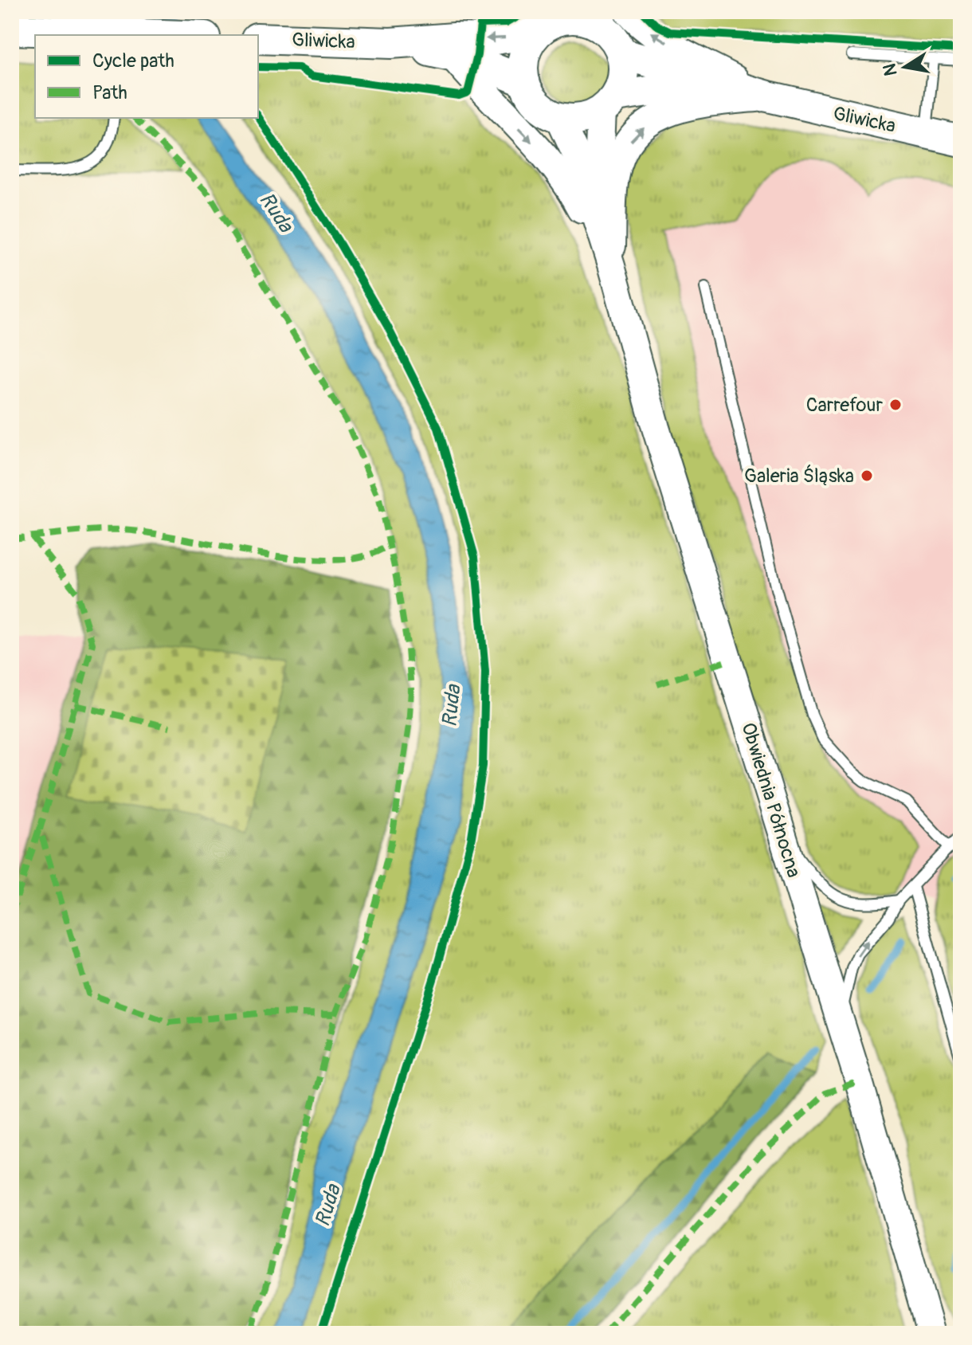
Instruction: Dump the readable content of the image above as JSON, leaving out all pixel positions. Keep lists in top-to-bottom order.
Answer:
{
  "streets": {
    "main road": ["Gliwicka", "Obwiednia Północna"]
  },
  "crossings": [
    ["Gliwicka", "Obwiednia Północna"]
  ],
  "water": ["Ruda"],
  "places": ["Carrefour", "Galeria Śląska"],
  "legend": ["Cycle path", "Path"],
  "north": "left"
}
